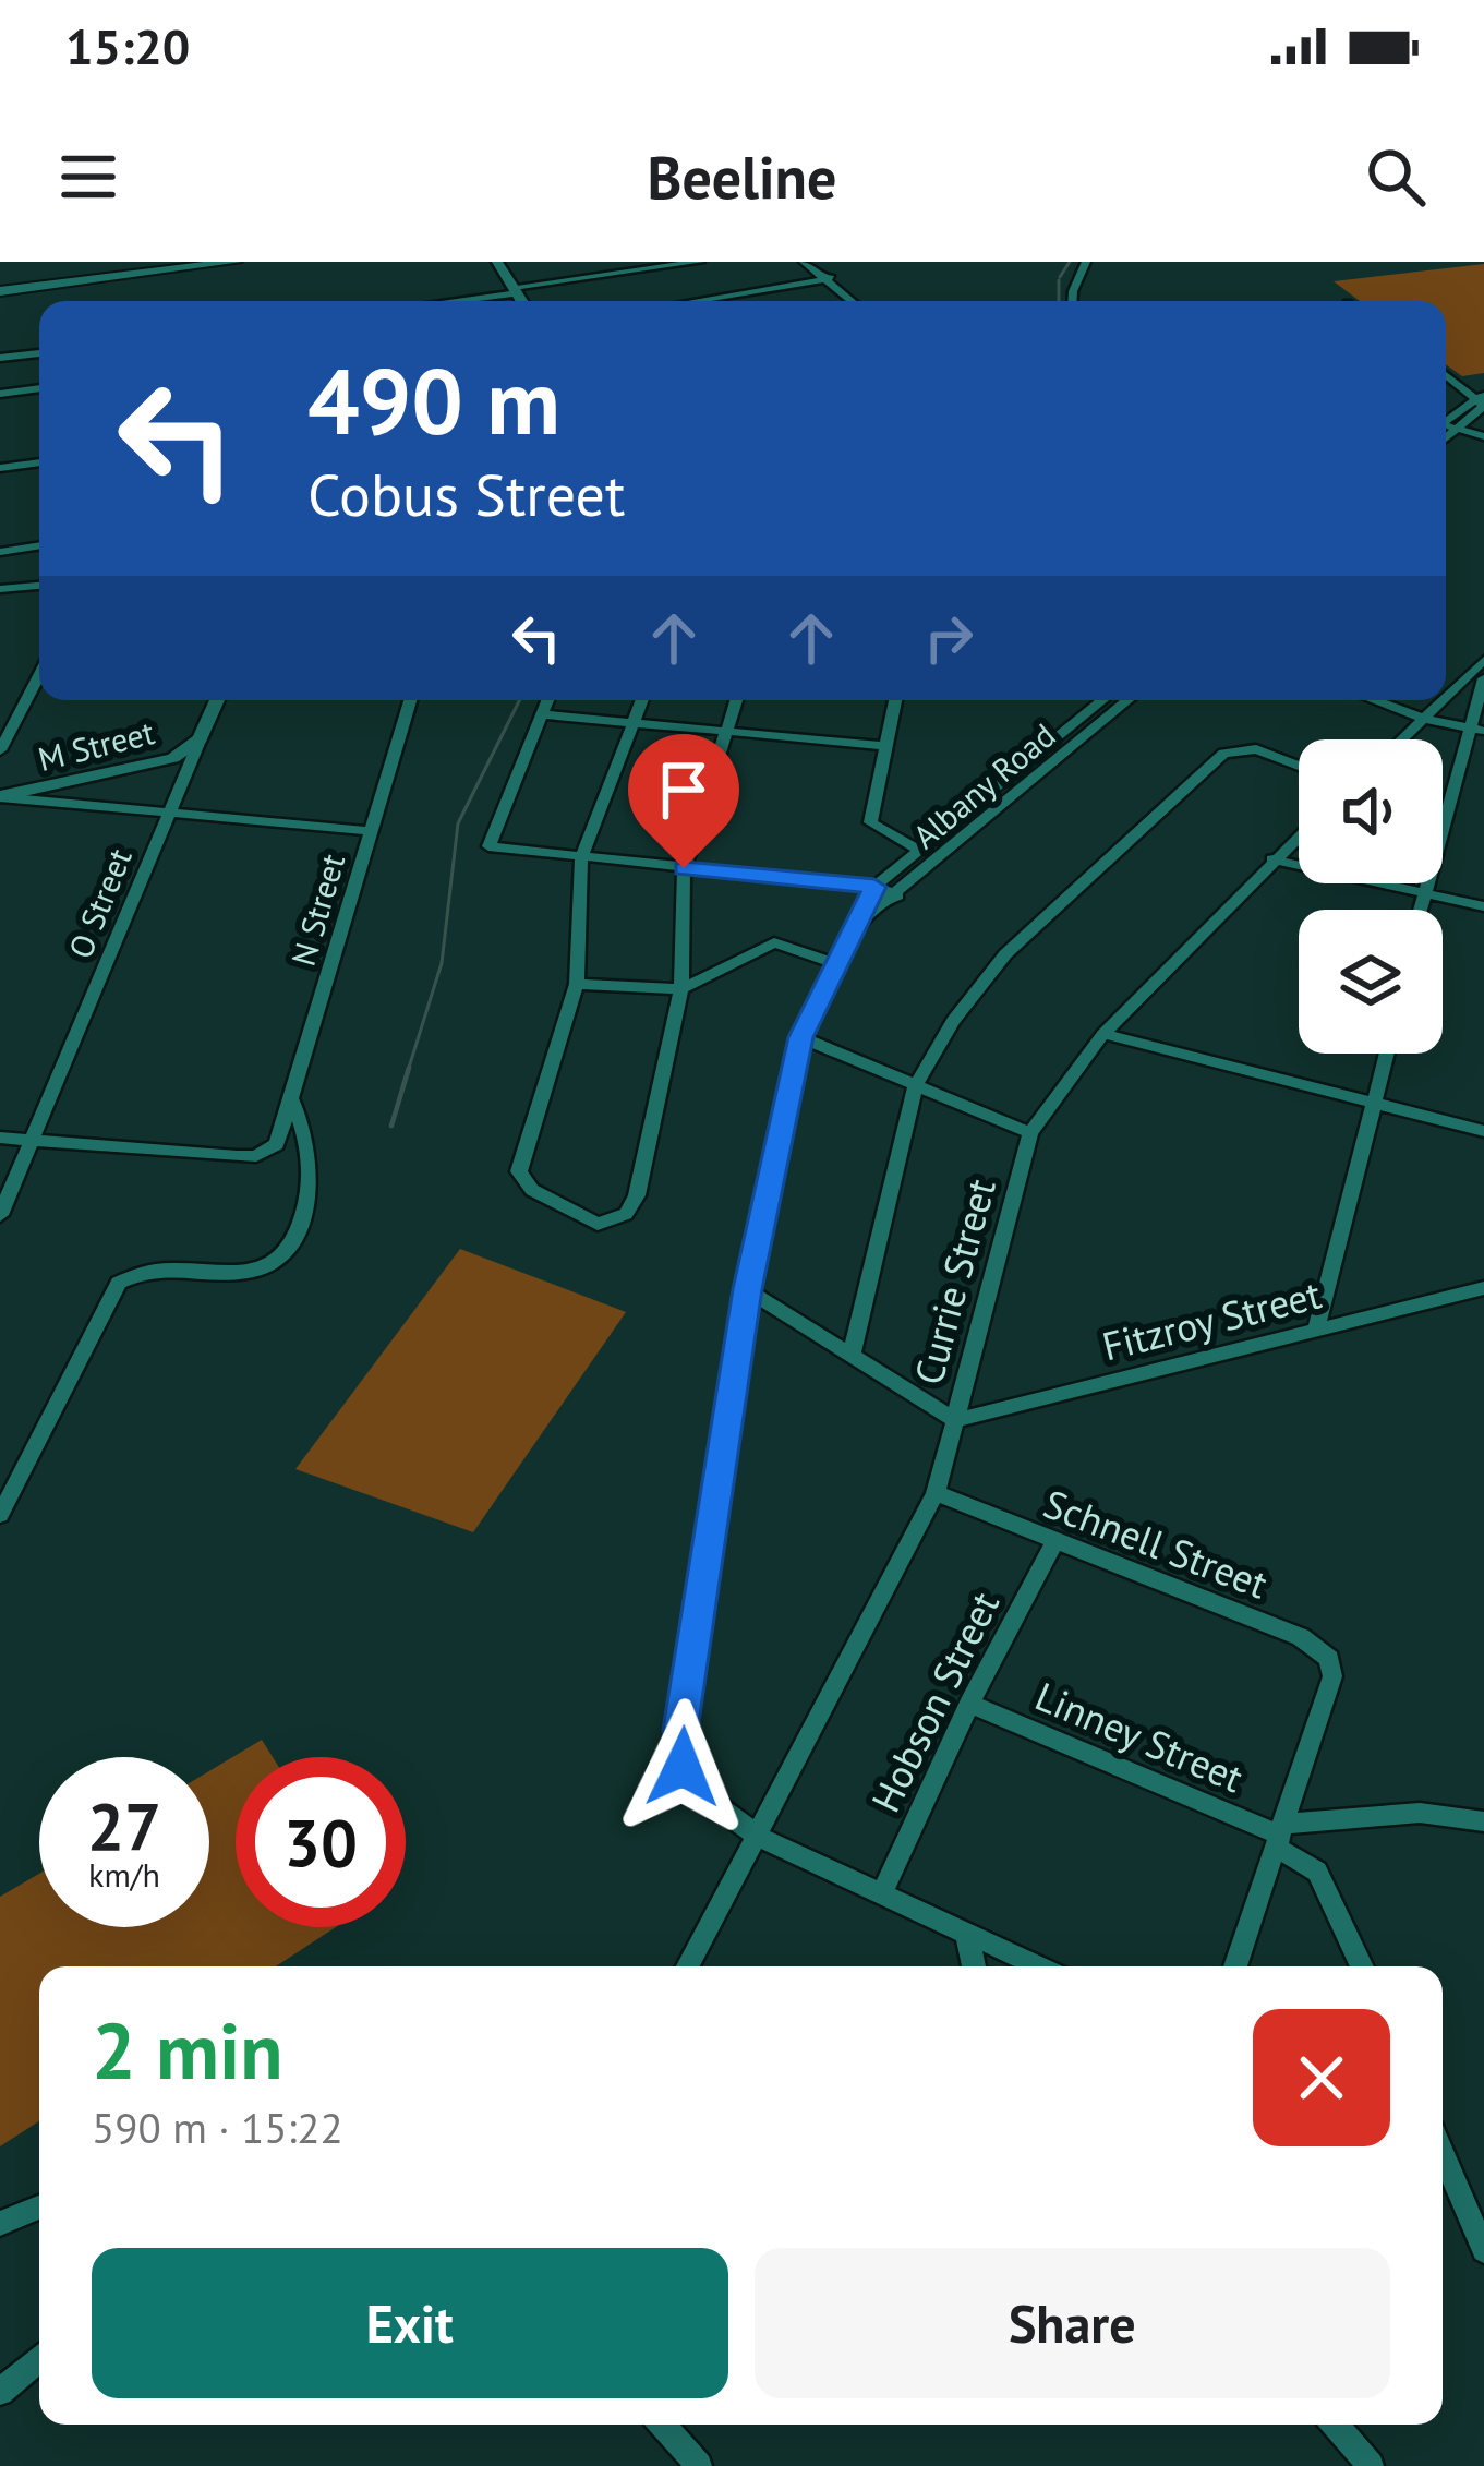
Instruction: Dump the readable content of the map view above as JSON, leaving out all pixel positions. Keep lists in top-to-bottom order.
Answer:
{
  "streets": {
    "street": [
      "M Street",
      "Albany Road",
      "O Street",
      "N Street",
      "Currie Street",
      "Fitzroy Street",
      "Schnell Street",
      "Hobson Street",
      "Linney Street"
    ]
  },
  "crossings": [
    ["M Street", "O Street"],
    ["Albany Road", "Currie Street"],
    ["Albany Road", "Hobson Street"],
    ["O Street", "N Street"],
    ["Currie Street", "Fitzroy Street"],
    ["Currie Street", "Schnell Street"],
    ["Schnell Street", "Hobson Street"],
    ["Schnell Street", "Linney Street"],
    ["Hobson Street", "Linney Street"]
  ],
  "page": {
    "status": "15:20",
    "header": "Beeline",
    "turn": ["490 m", "Cobus Street"],
    "speed": "27 km/h",
    "limit": "30",
    "heading": ["2 min", "590 m · 15:22"],
    "buttons": ["Exit", "Share"]
  }
}
